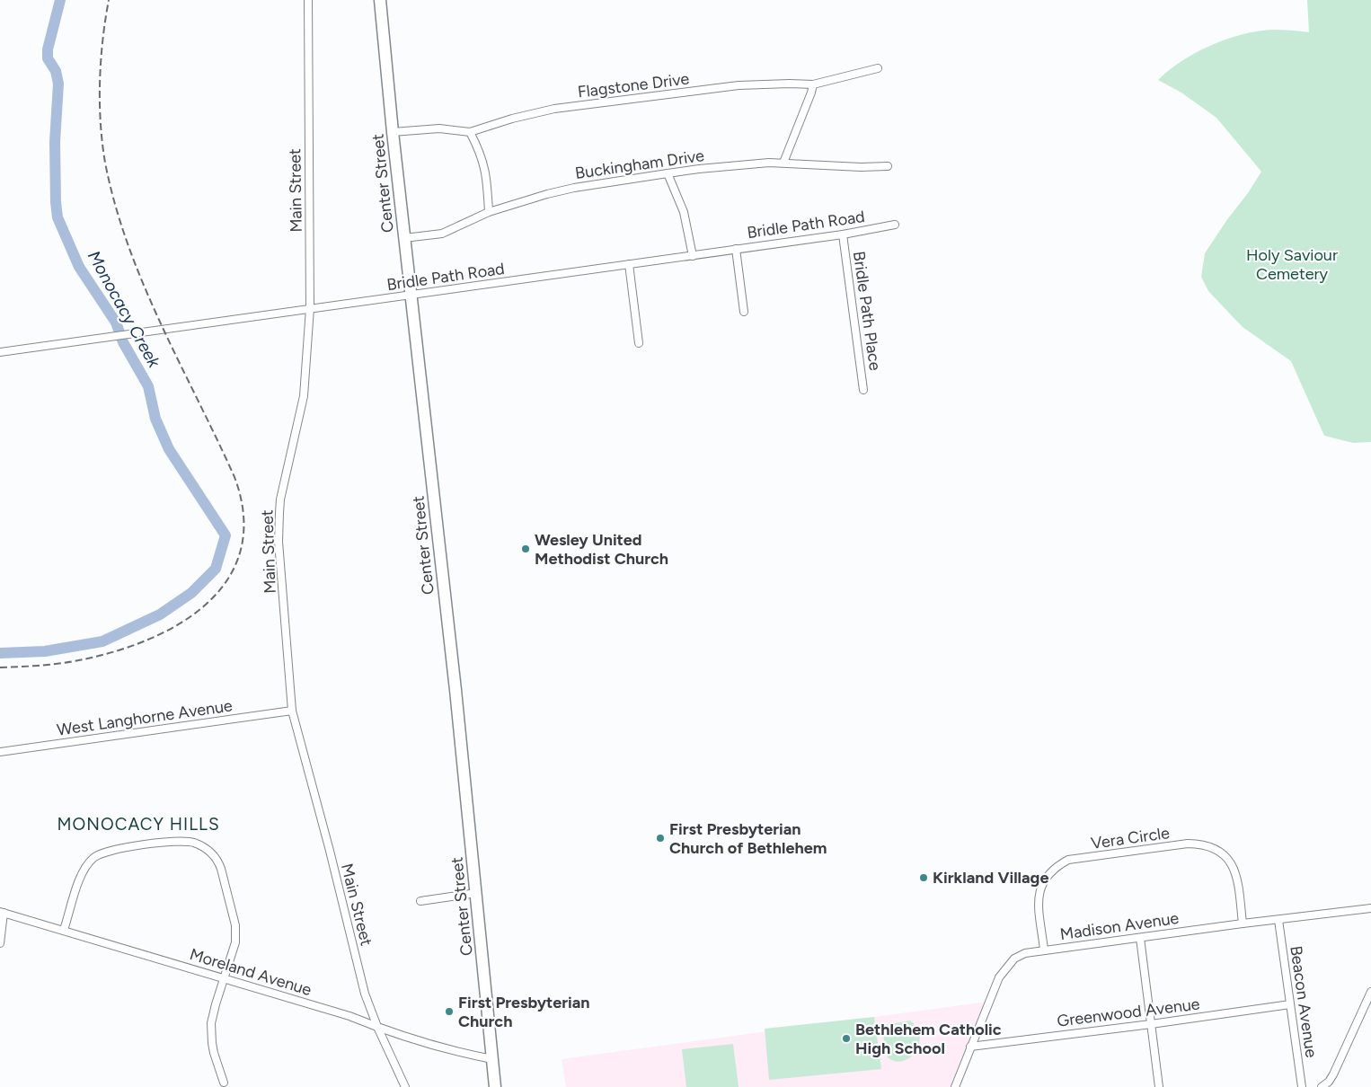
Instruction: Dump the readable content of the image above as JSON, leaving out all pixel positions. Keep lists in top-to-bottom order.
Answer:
{
  "streets": {
    "main road": ["Center Street"],
    "street": [
      "Flagstone Drive",
      "Buckingham Drive",
      "Main Street",
      "Bridle Path Road",
      "Bridle Path Place",
      "West Langhorne Avenue",
      "Vera Circle",
      "Madison Avenue",
      "Moreland Avenue",
      "Beacon Avenue",
      "Greenwood Avenue"
    ]
  },
  "crossings": [
    ["Flagstone Drive", "Center Street"],
    ["Buckingham Drive", "Center Street"],
    ["Center Street", "Bridle Path Road"],
    ["Center Street", "Moreland Avenue"],
    ["Main Street", "Bridle Path Road"],
    ["Main Street", "West Langhorne Avenue"],
    ["Main Street", "Moreland Avenue"],
    ["Bridle Path Road", "Bridle Path Place"],
    ["Vera Circle", "Madison Avenue"],
    ["Madison Avenue", "Beacon Avenue"],
    ["Madison Avenue", "Greenwood Avenue"],
    ["Beacon Avenue", "Greenwood Avenue"]
  ],
  "districts": ["MONOCACY HILLS"],
  "water": ["Monocacy Creek"],
  "parks": ["Holy Saviour Cemetery"],
  "places": [
    "Wesley United Methodist Church",
    "First Presbyterian Church of Bethlehem",
    "Kirkland Village",
    "First Presbyterian Church",
    "Bethlehem Catholic High School"
  ]
}
